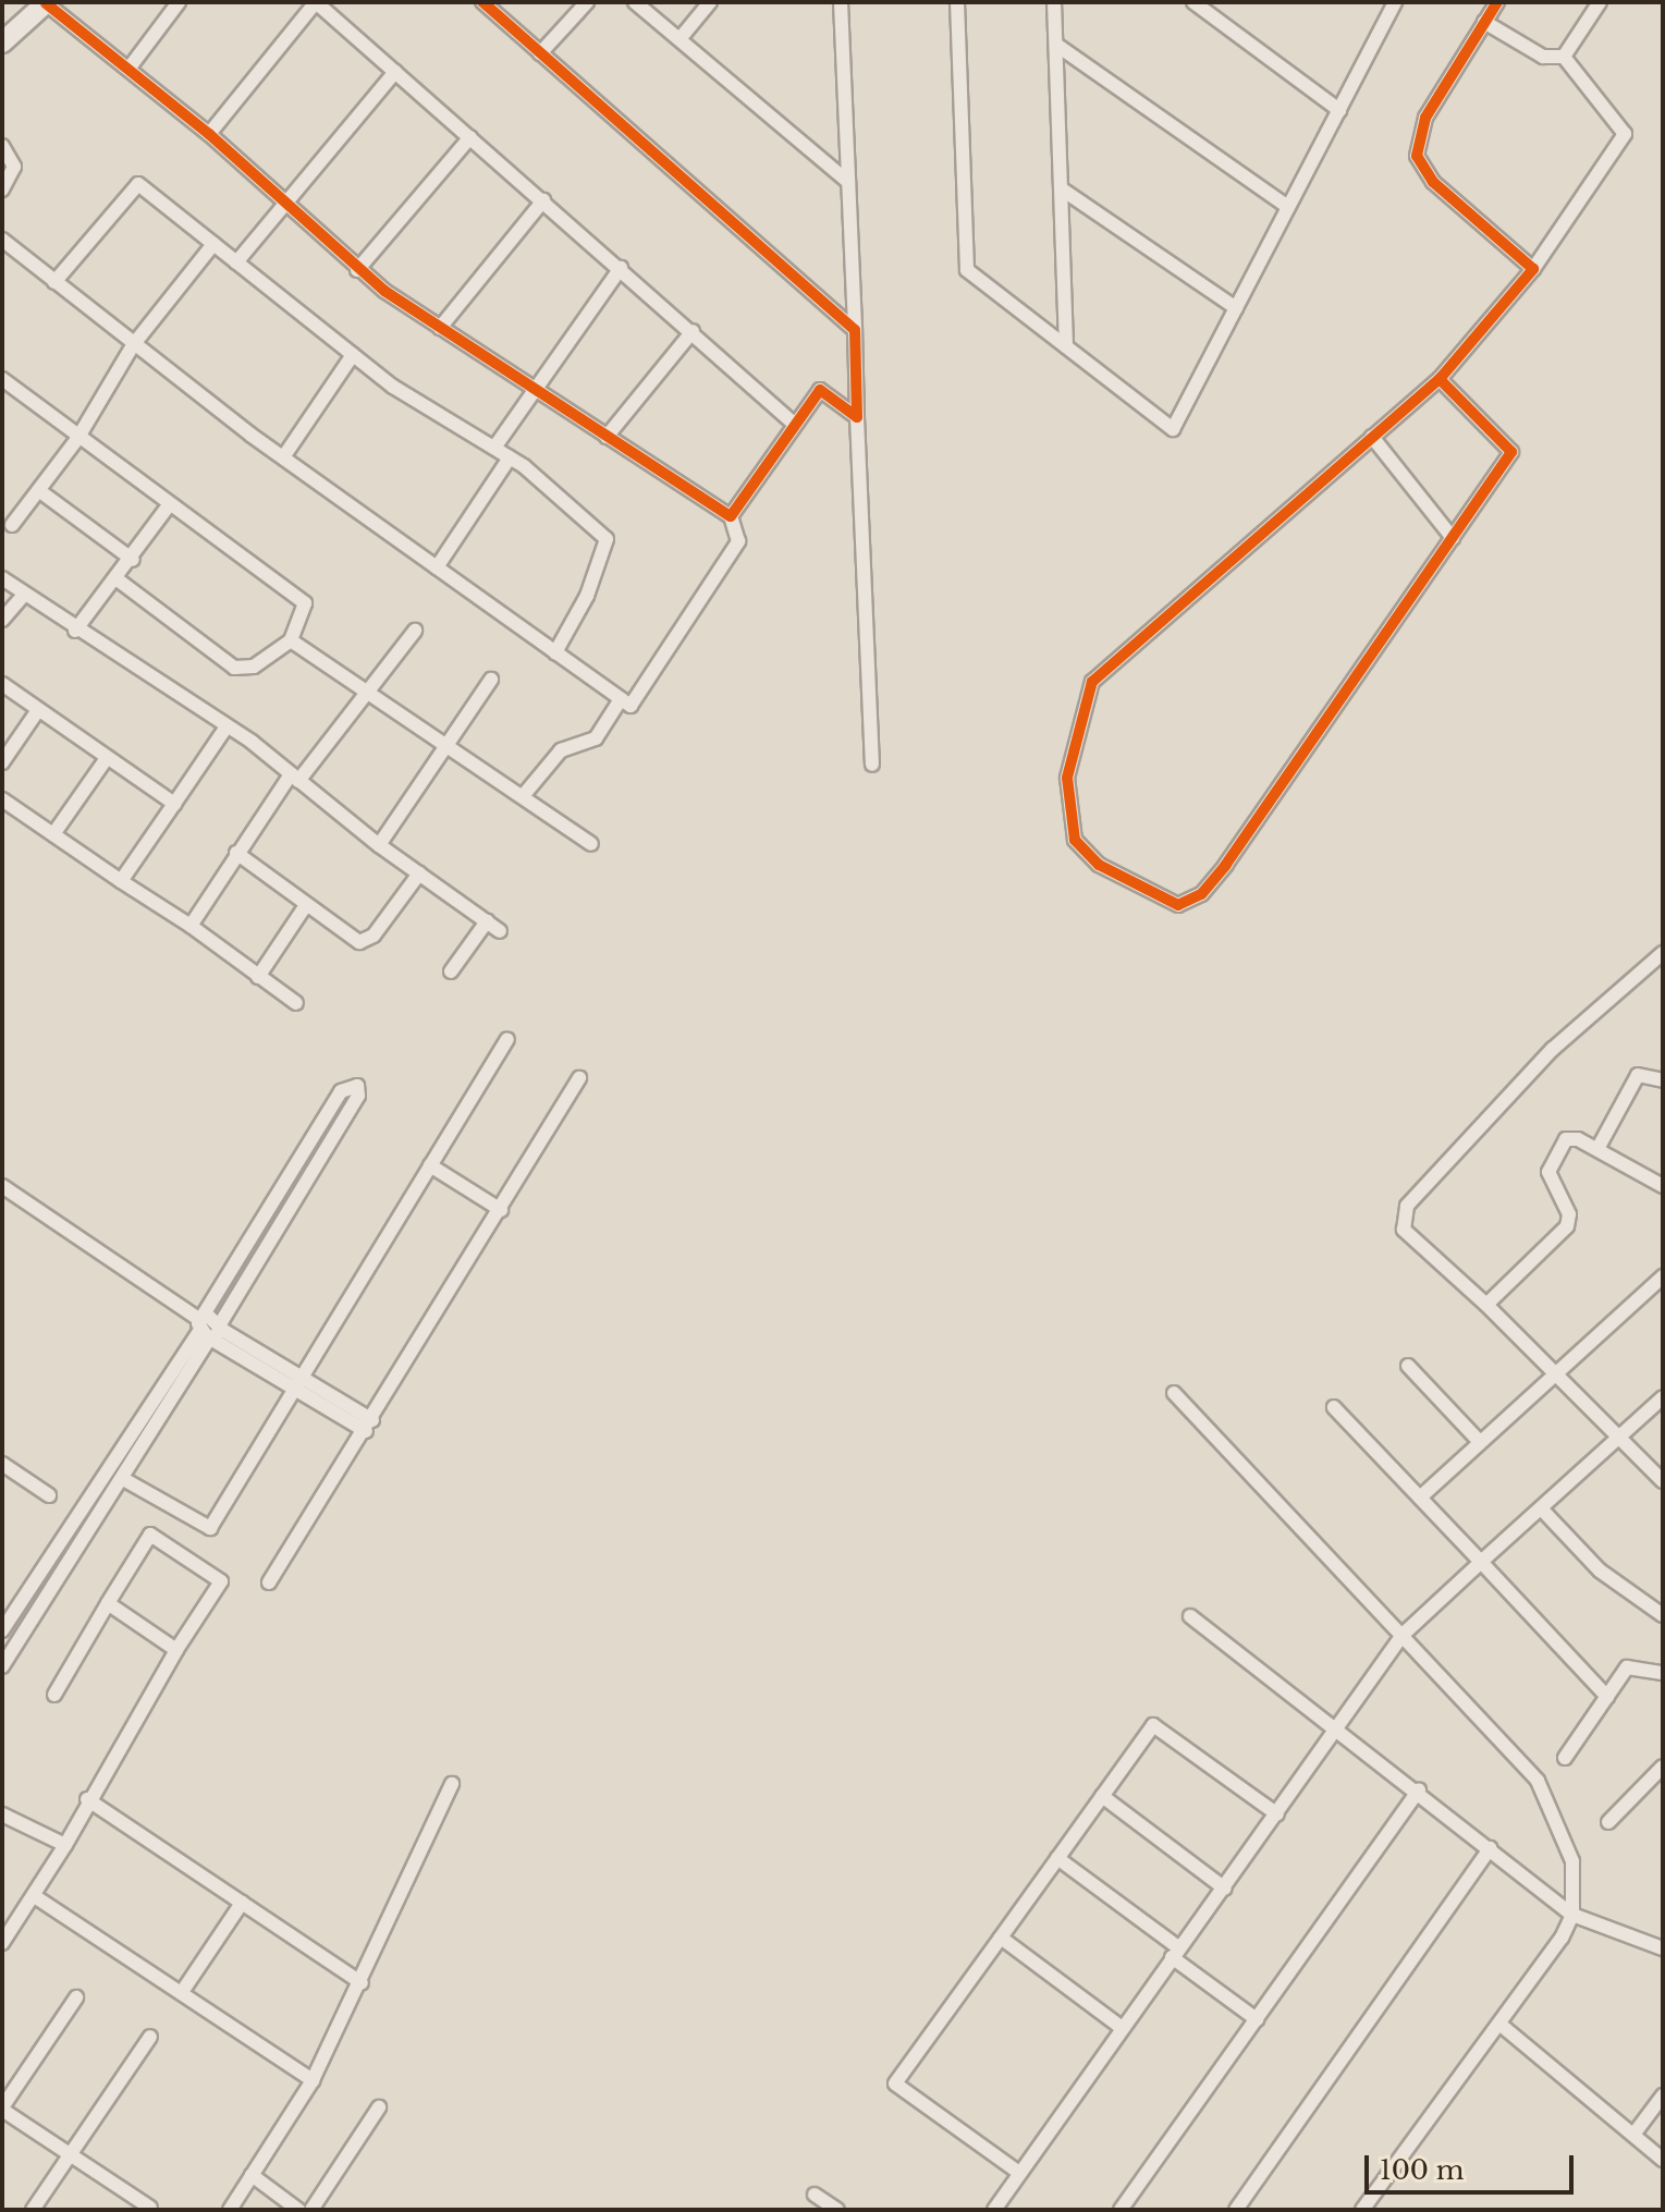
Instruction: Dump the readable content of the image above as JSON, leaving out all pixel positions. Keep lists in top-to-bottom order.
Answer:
{
  "scale_bar": "100 m"
}
